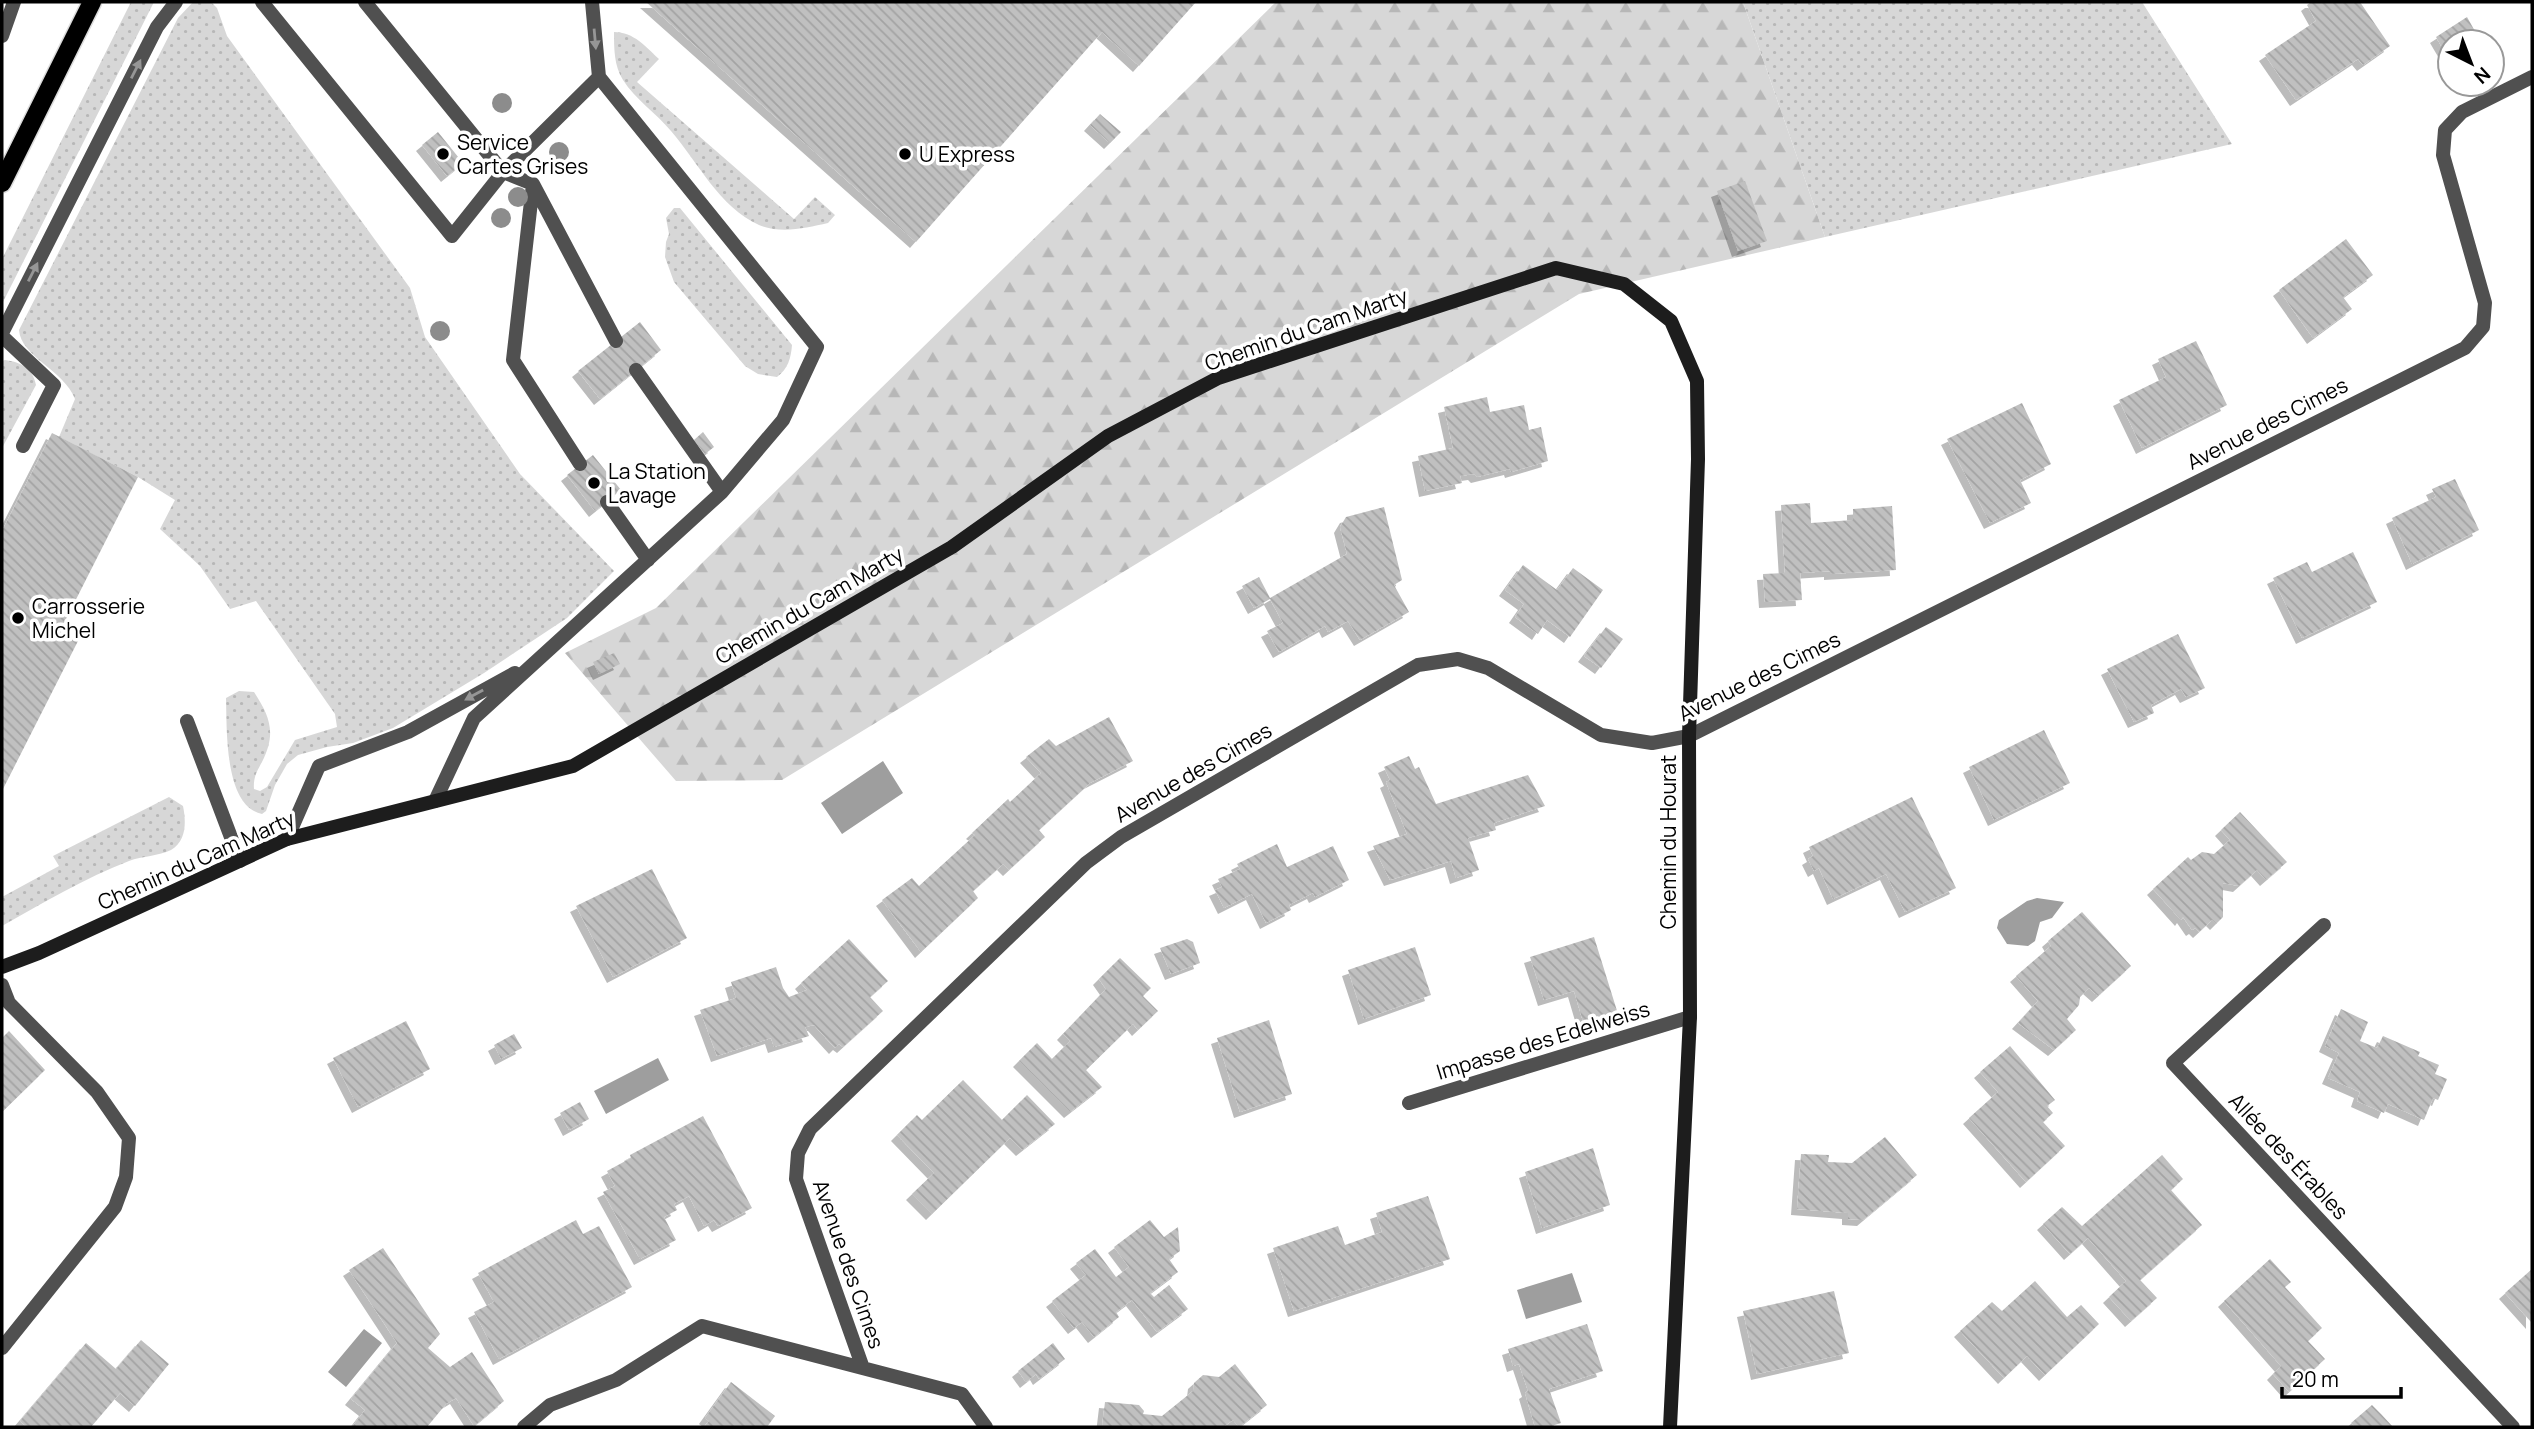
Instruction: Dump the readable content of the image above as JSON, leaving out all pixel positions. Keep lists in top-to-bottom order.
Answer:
{
  "streets": {
    "street": [
      "Chemin du Cam Marty",
      "Avenue des Cimes",
      "Chemin du Hourat",
      "Impasse des Edelweiss",
      "Allée des Érables"
    ]
  },
  "crossings": [
    ["Chemin du Cam Marty", "Chemin du Hourat"],
    ["Avenue des Cimes", "Chemin du Hourat"],
    ["Chemin du Hourat", "Impasse des Edelweiss"]
  ],
  "places": [
    "Service Cartes Grises",
    "U Express",
    "La Station Lavage",
    "Carrosserie Michel"
  ],
  "scale_bar": "20 m",
  "north": "bottom right"
}
